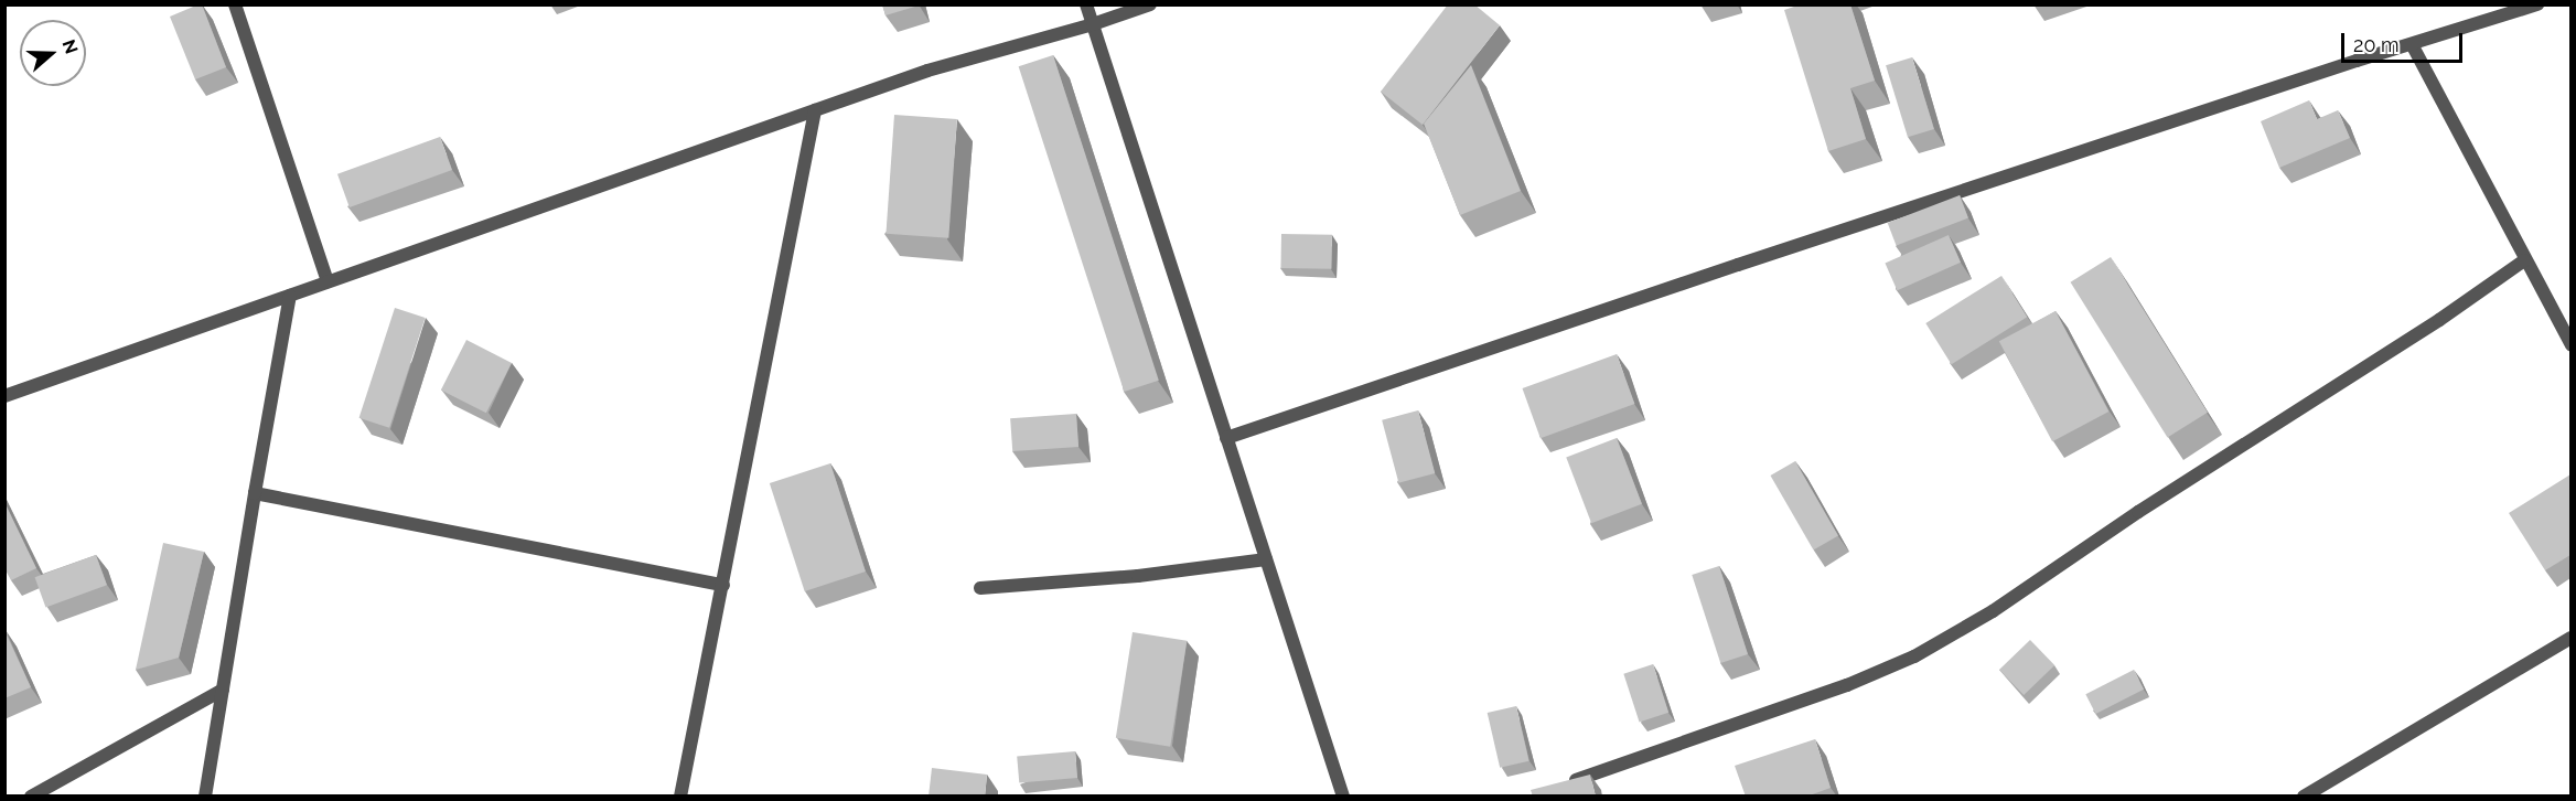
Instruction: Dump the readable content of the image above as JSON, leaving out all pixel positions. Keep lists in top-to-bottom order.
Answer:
{
  "scale_bar": "20 m",
  "north": "right"
}
